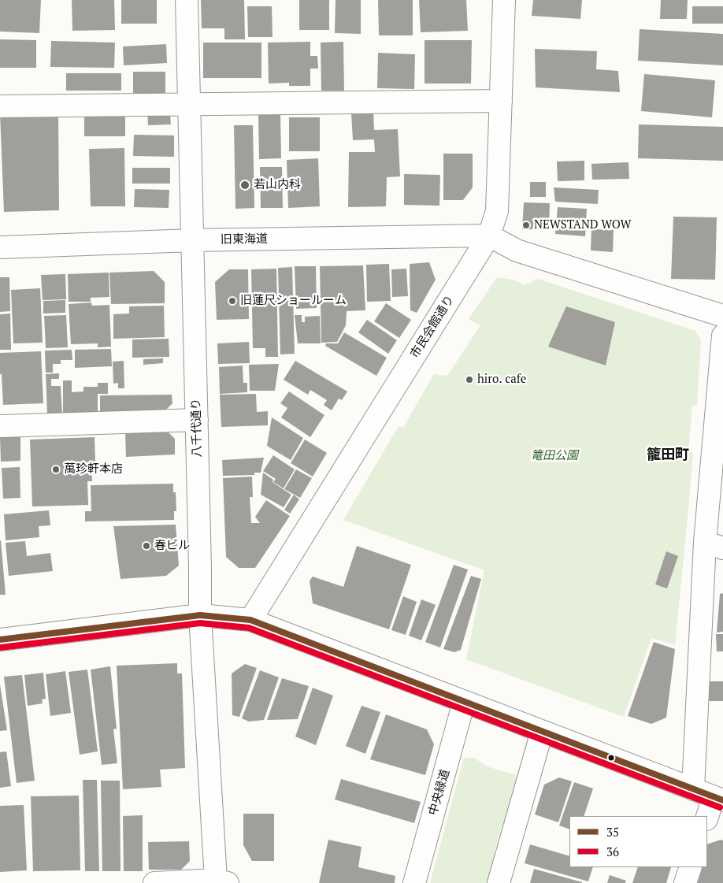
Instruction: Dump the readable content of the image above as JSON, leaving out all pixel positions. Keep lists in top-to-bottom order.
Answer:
{
  "streets": {
    "street": [
      "旧東海道",
      "市民会館通り",
      "八千代通り",
      "中央緑道"
    ]
  },
  "crossings": [
    ["旧東海道", "市民会館通り"],
    ["旧東海道", "八千代通り"]
  ],
  "districts": ["籠田町"],
  "parks": ["篭田公園"],
  "places": [
    "若山内科",
    "NEWSTAND WOW",
    "旧蓮尺ショールーム",
    "hiro. cafe",
    "萬珍軒本店",
    "春ビル"
  ],
  "lines": ["transit line 35", "transit line 36"],
  "legend": ["35", "36"]
}
